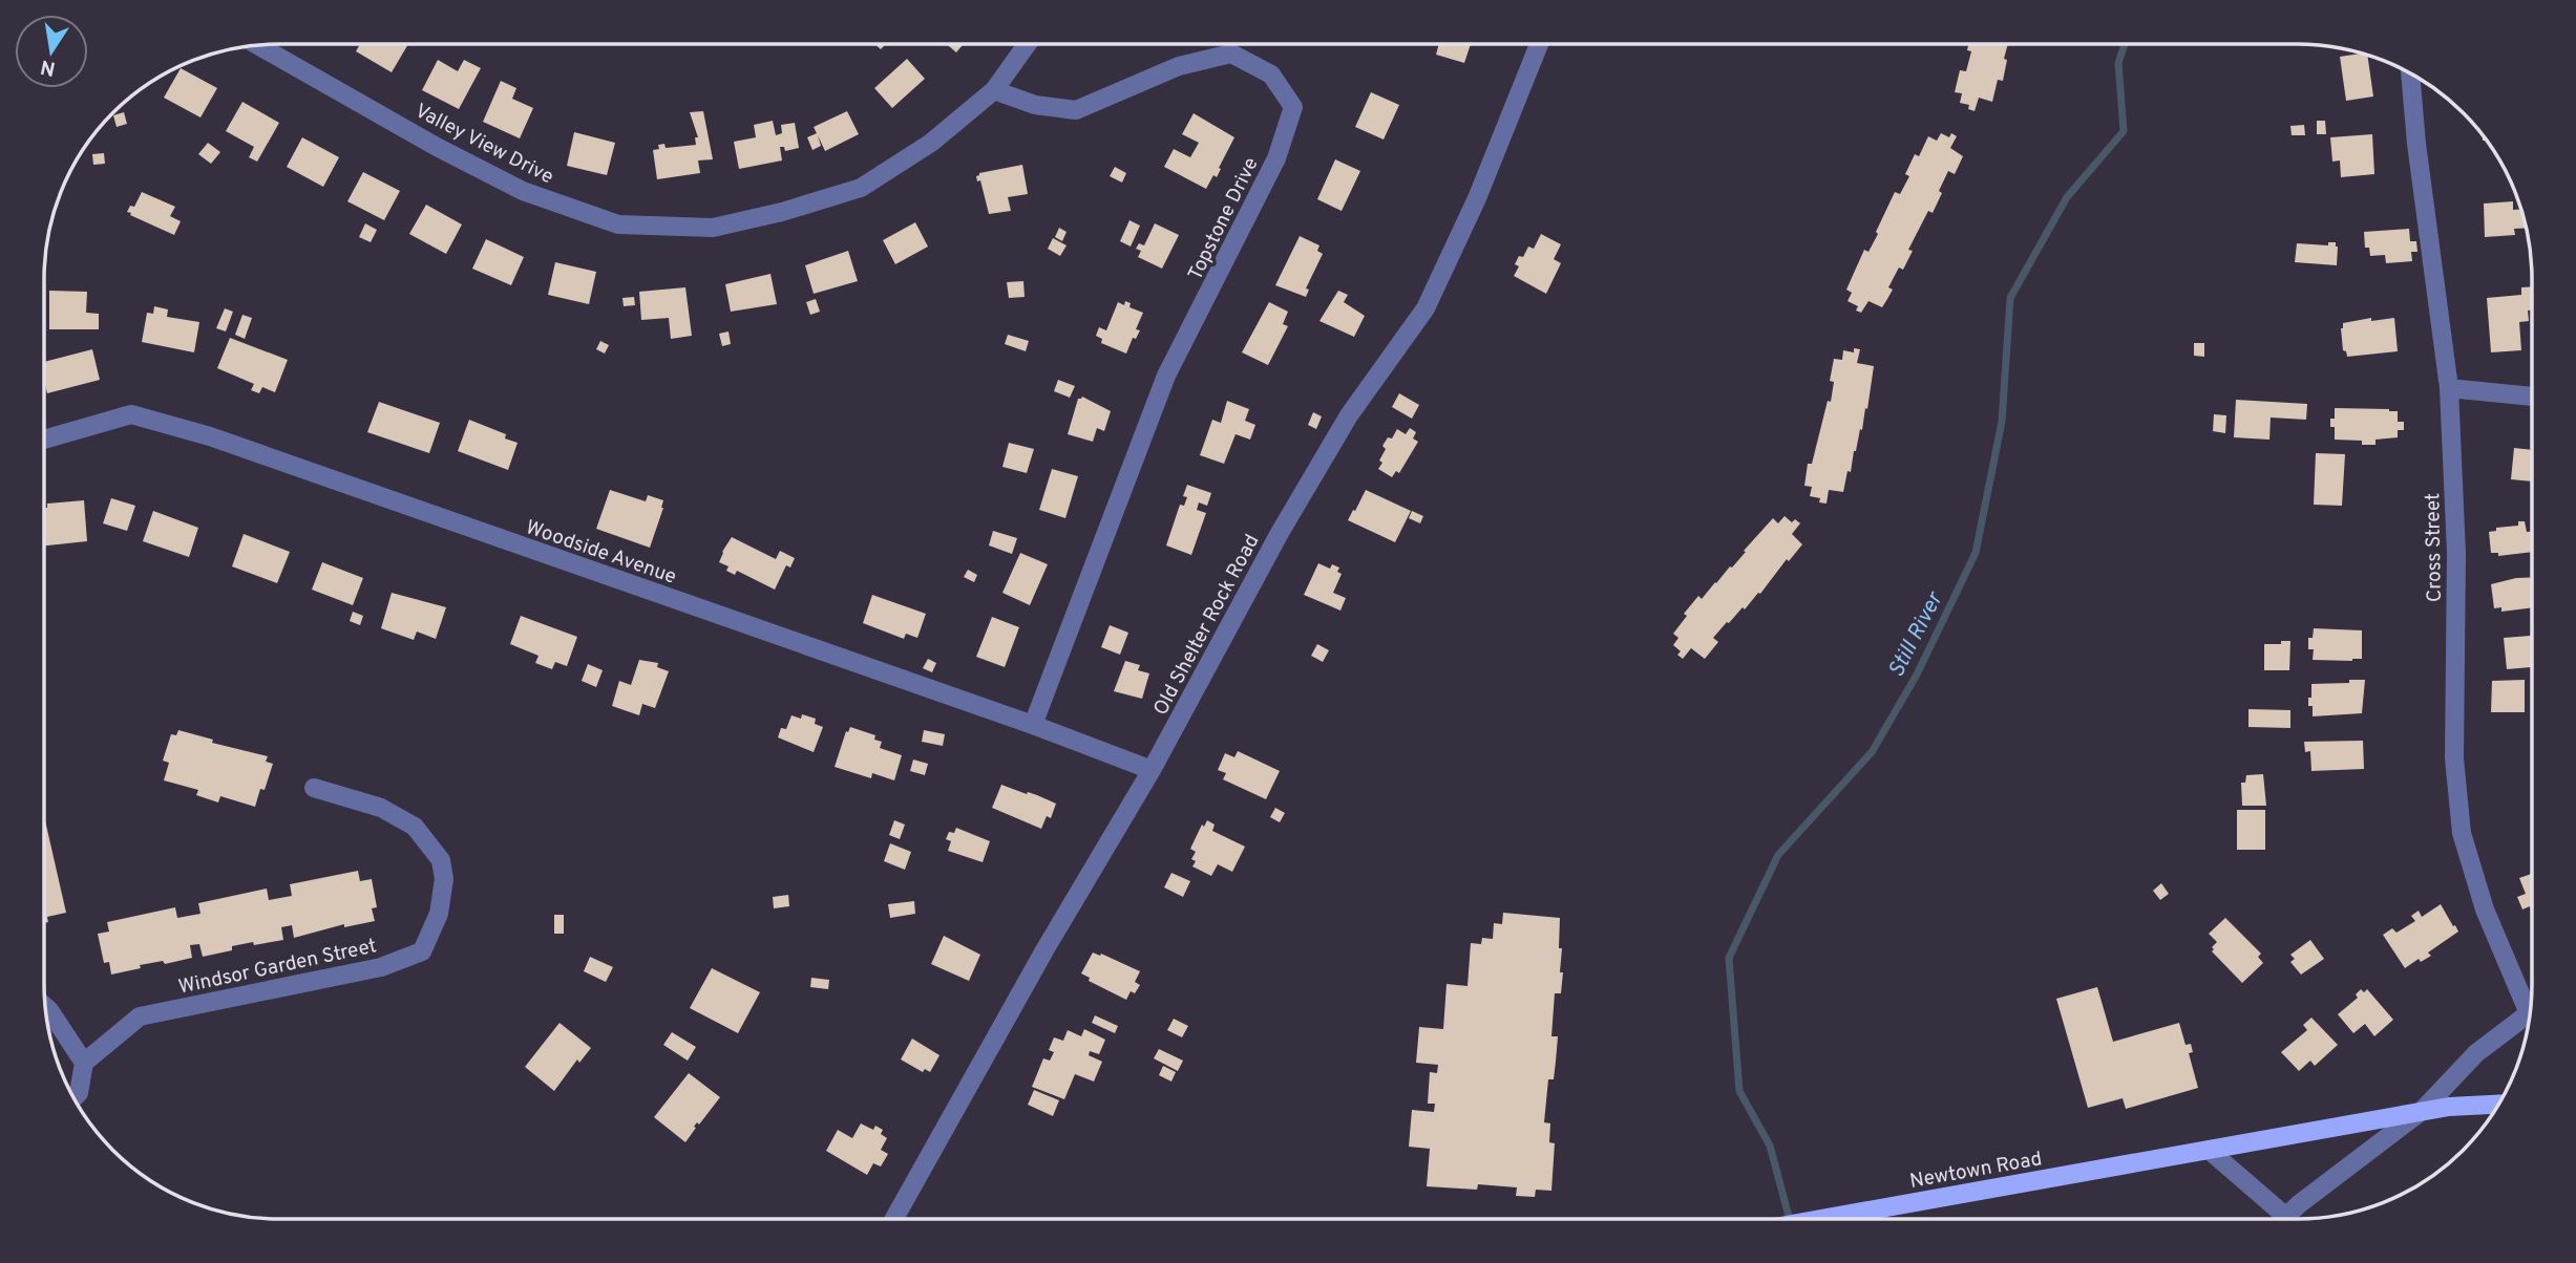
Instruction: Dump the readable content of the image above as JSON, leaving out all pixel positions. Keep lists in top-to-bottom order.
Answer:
{
  "streets": {
    "main road": ["Newtown Road"],
    "street": [
      "Valley View Drive",
      "Topstone Drive",
      "Cross Street",
      "Woodside Avenue",
      "Old Shelter Rock Road",
      "Windsor Garden Street"
    ]
  },
  "crossings": [
    ["Valley View Drive", "Topstone Drive"],
    ["Topstone Drive", "Woodside Avenue"],
    ["Woodside Avenue", "Old Shelter Rock Road"]
  ],
  "water": ["Still River"],
  "north": "bottom"
}
